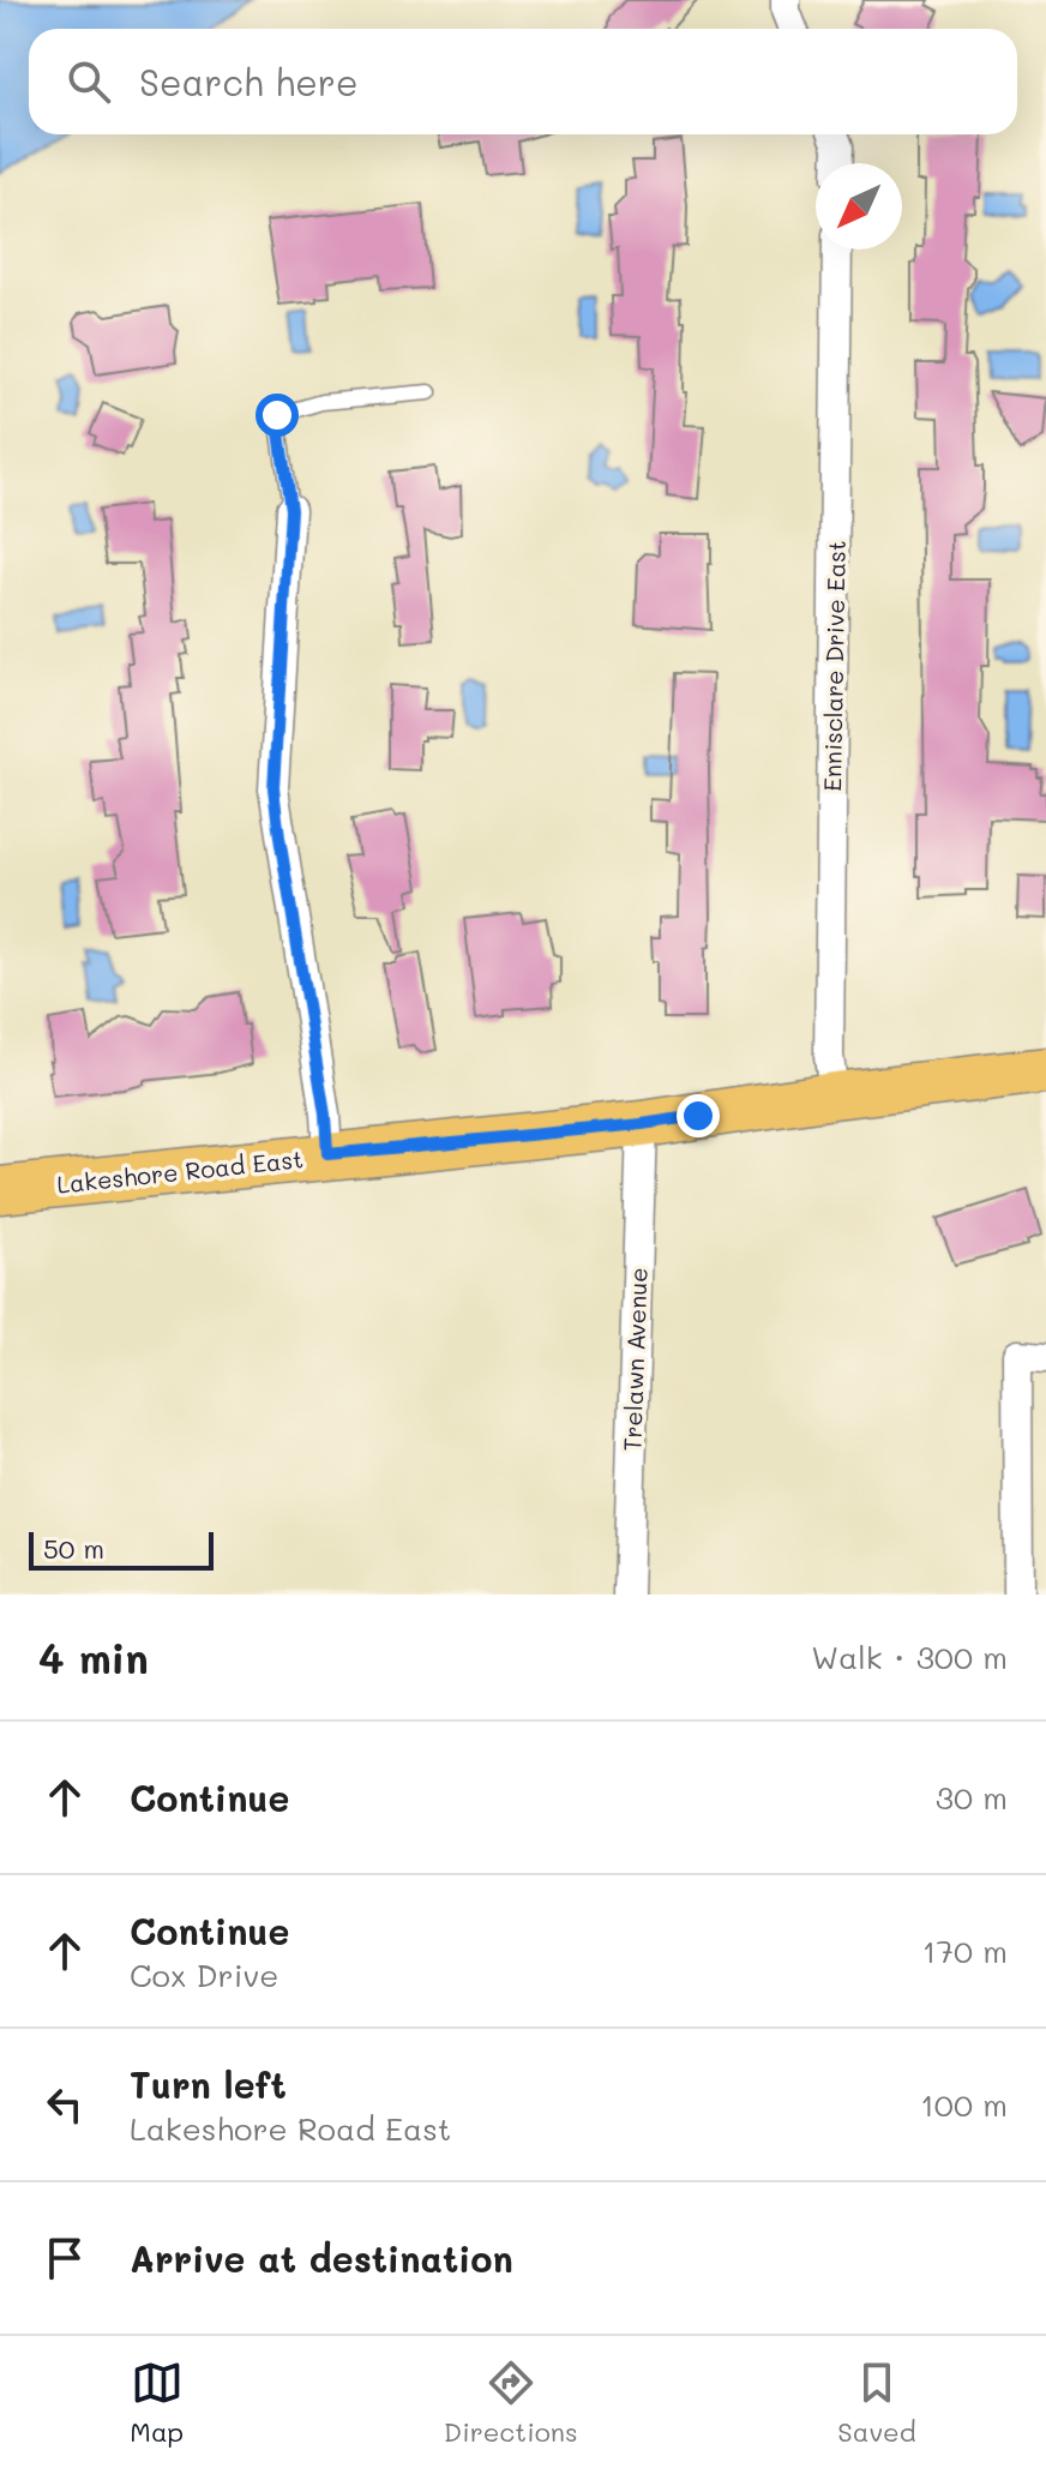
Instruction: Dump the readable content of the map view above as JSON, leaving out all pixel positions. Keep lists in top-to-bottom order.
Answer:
{
  "streets": {
    "main road": ["Lakeshore Road East"],
    "street": ["Ennisclare Drive East", "Trelawn Avenue"]
  },
  "crossings": [
    ["Ennisclare Drive East", "Lakeshore Road East"],
    ["Lakeshore Road East", "Trelawn Avenue"]
  ],
  "scale_bar": "50 m",
  "north": "bottom left",
  "page": {
    "search": "Search here",
    "scale": "50 m",
    "heading": ["4 min", "Walk · 300 m"],
    "list": [
      ["Continue", "30 m"],
      ["Continue", "Cox Drive", "170 m"],
      ["Turn left", "Lakeshore Road East", "100 m"],
      "Arrive at destination"
    ],
    "nav": ["Map", "Directions", "Saved"]
  }
}
